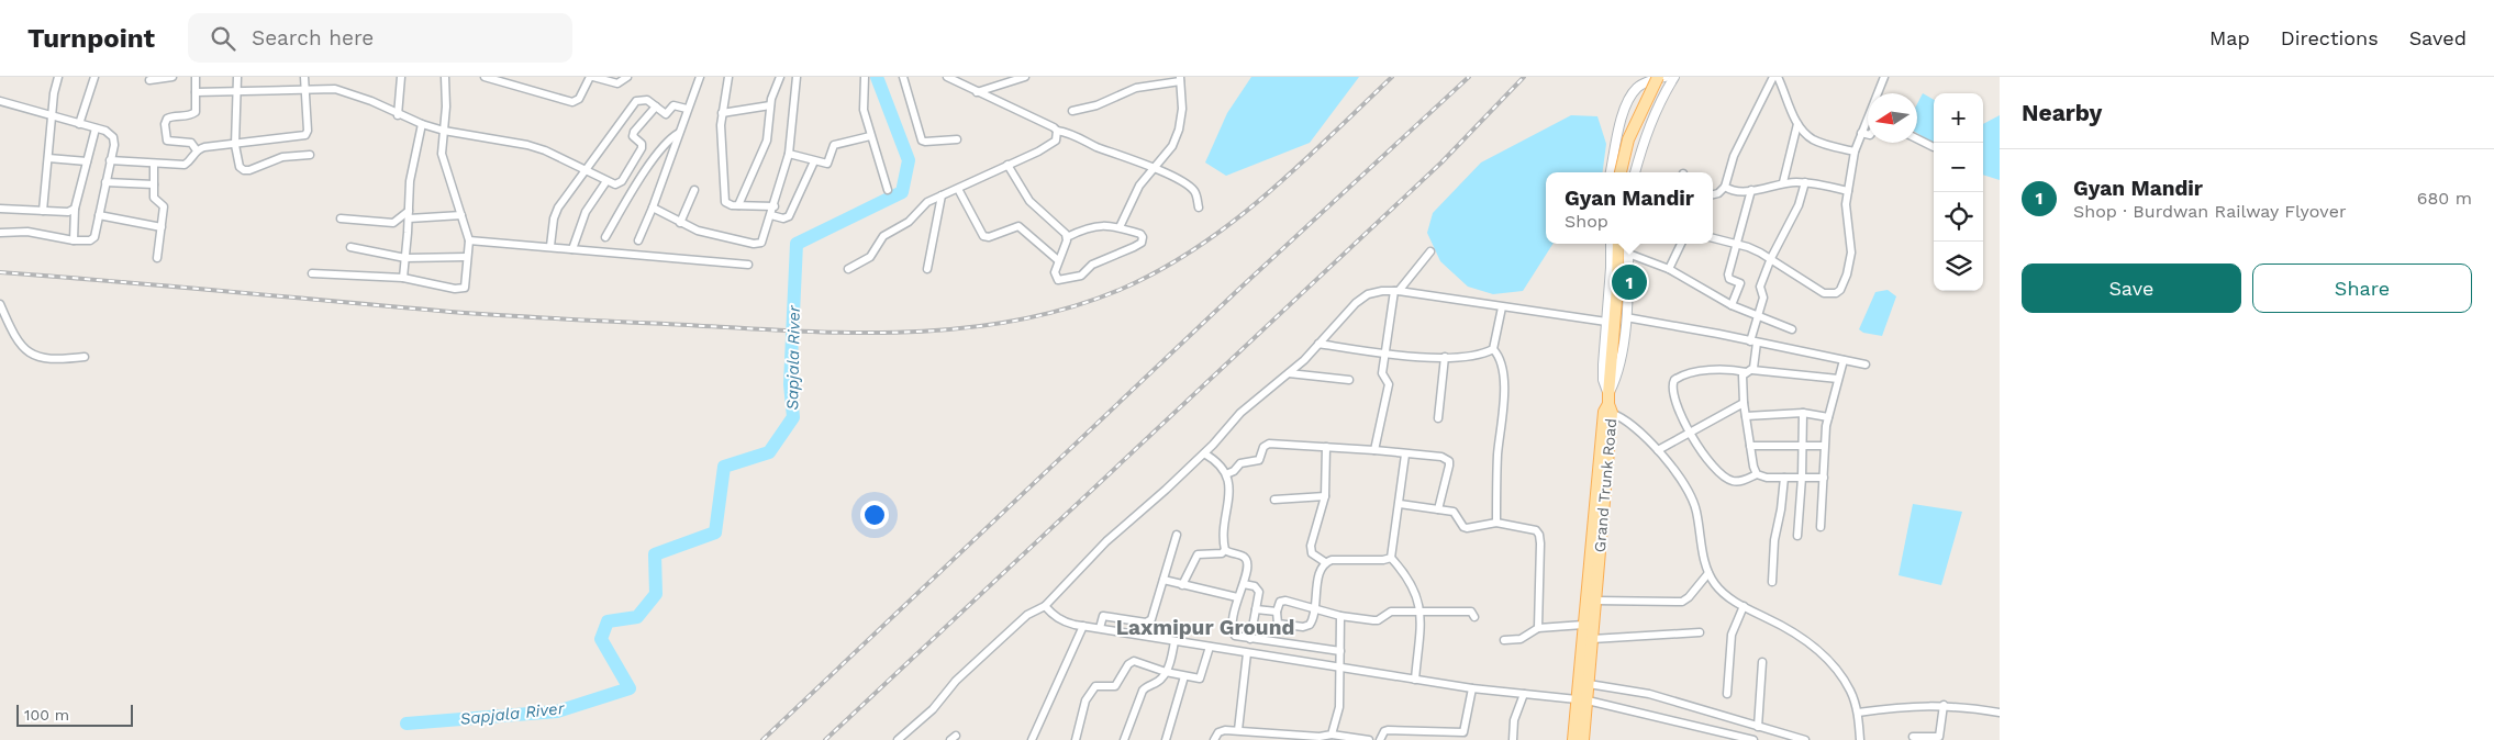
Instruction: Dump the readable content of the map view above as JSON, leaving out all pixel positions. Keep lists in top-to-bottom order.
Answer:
{
  "streets": {
    "main road": ["Grand Trunk Road"]
  },
  "districts": ["Laxmipur Ground"],
  "water": ["Sapjala River"],
  "scale_bar": "100 m",
  "north": "left",
  "page": {
    "header": "Turnpoint",
    "search": "Search here",
    "nav": ["Map", "Directions", "Saved"],
    "heading": "Nearby",
    "map_buttons": ["+", "−"],
    "list": [
      {
        "mark": "1",
        "name": "Gyan Mandir",
        "note": "Shop · Burdwan Railway Flyover",
        "value": "680 m"
      }
    ],
    "popup": ["Gyan Mandir", "Shop"],
    "buttons": ["Save", "Share"],
    "pins": "1",
    "scale": "100 m"
  }
}
